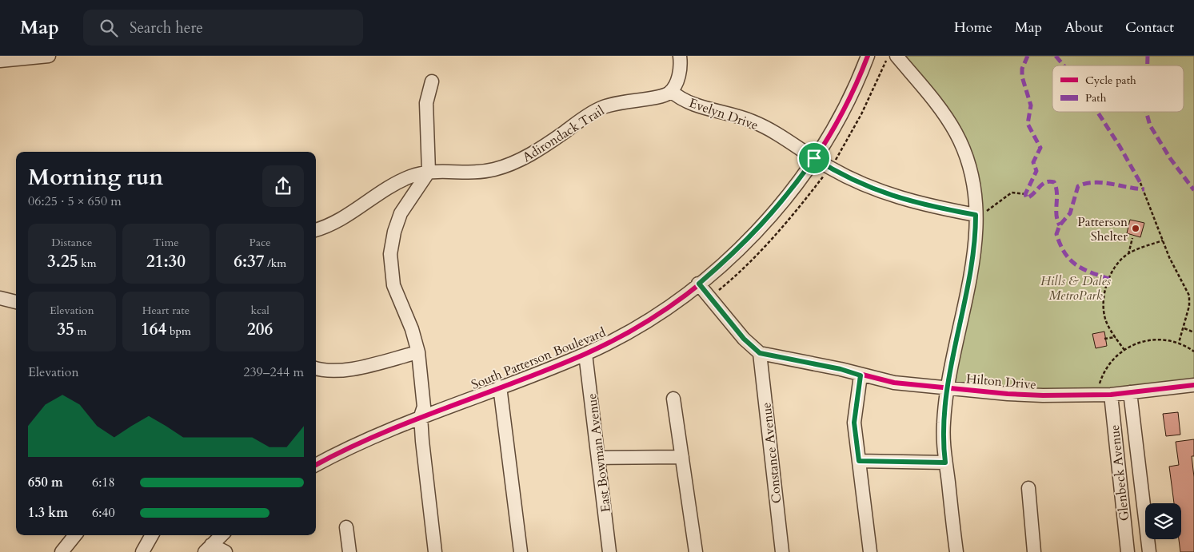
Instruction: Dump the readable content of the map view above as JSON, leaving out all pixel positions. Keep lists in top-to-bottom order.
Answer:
{
  "streets": {
    "street": [
      "Evelyn Drive",
      "Adirondack Trail",
      "South Patterson Boulevard",
      "Hilton Drive",
      "East Bowman Avenue",
      "Constance Avenue",
      "Glenbeck Avenue"
    ]
  },
  "crossings": [
    ["Evelyn Drive", "Adirondack Trail"],
    ["Evelyn Drive", "South Patterson Boulevard"],
    ["South Patterson Boulevard", "East Bowman Avenue"],
    ["Hilton Drive", "Constance Avenue"],
    ["Hilton Drive", "Glenbeck Avenue"]
  ],
  "parks": ["Hills & Dales MetroPark"],
  "places": ["Patterson Shelter"],
  "legend": ["Cycle path", "Path"],
  "page": {
    "header": "Map",
    "search": "Search here",
    "nav": [
      "Home",
      "Map",
      "About",
      "Contact"
    ],
    "heading": ["Morning run", "06:25 · 5 × 650 m"],
    "stats": [
      ["Distance", "3.25 km"],
      ["Time", "21:30"],
      ["Pace", "6:37 /km"],
      ["Elevation", "35 m"],
      ["Heart rate", "164 bpm"],
      ["kcal", "206"]
    ],
    "chart": ["Elevation", "239–244 m"],
    "list": [
      {
        "name": "650 m",
        "note": "6:18"
      },
      {
        "name": "1.3 km",
        "note": "6:40"
      }
    ]
  }
}
